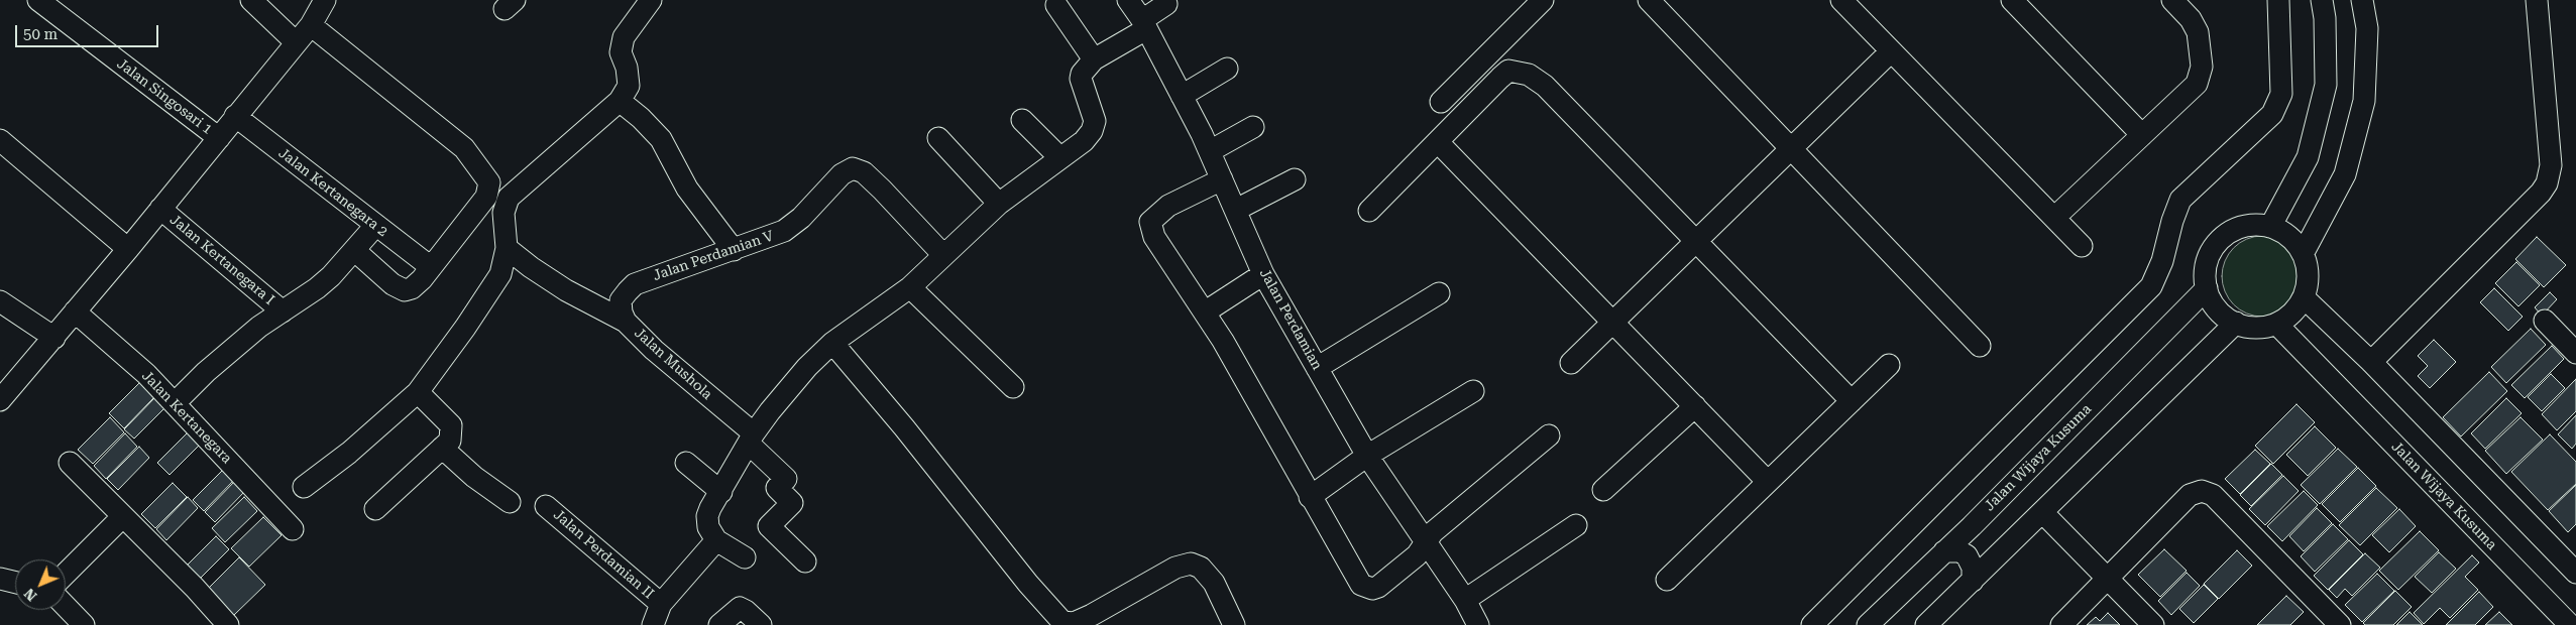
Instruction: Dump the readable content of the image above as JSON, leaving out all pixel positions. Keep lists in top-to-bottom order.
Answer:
{
  "streets": {
    "street": [
      "Jalan Singosari 1",
      "Jalan Kertanegara 2",
      "Jalan Perdamian V",
      "Jalan Kertanegara I",
      "Jalan Perdamian",
      "Jalan Mushola",
      "Jalan Kertanegara",
      "Jalan Wijaya Kusuma",
      "Jalan Perdamian II"
    ]
  },
  "crossings": [
    ["Jalan Perdamian V", "Jalan Mushola"]
  ],
  "scale_bar": "50 m",
  "north": "bottom left"
}
